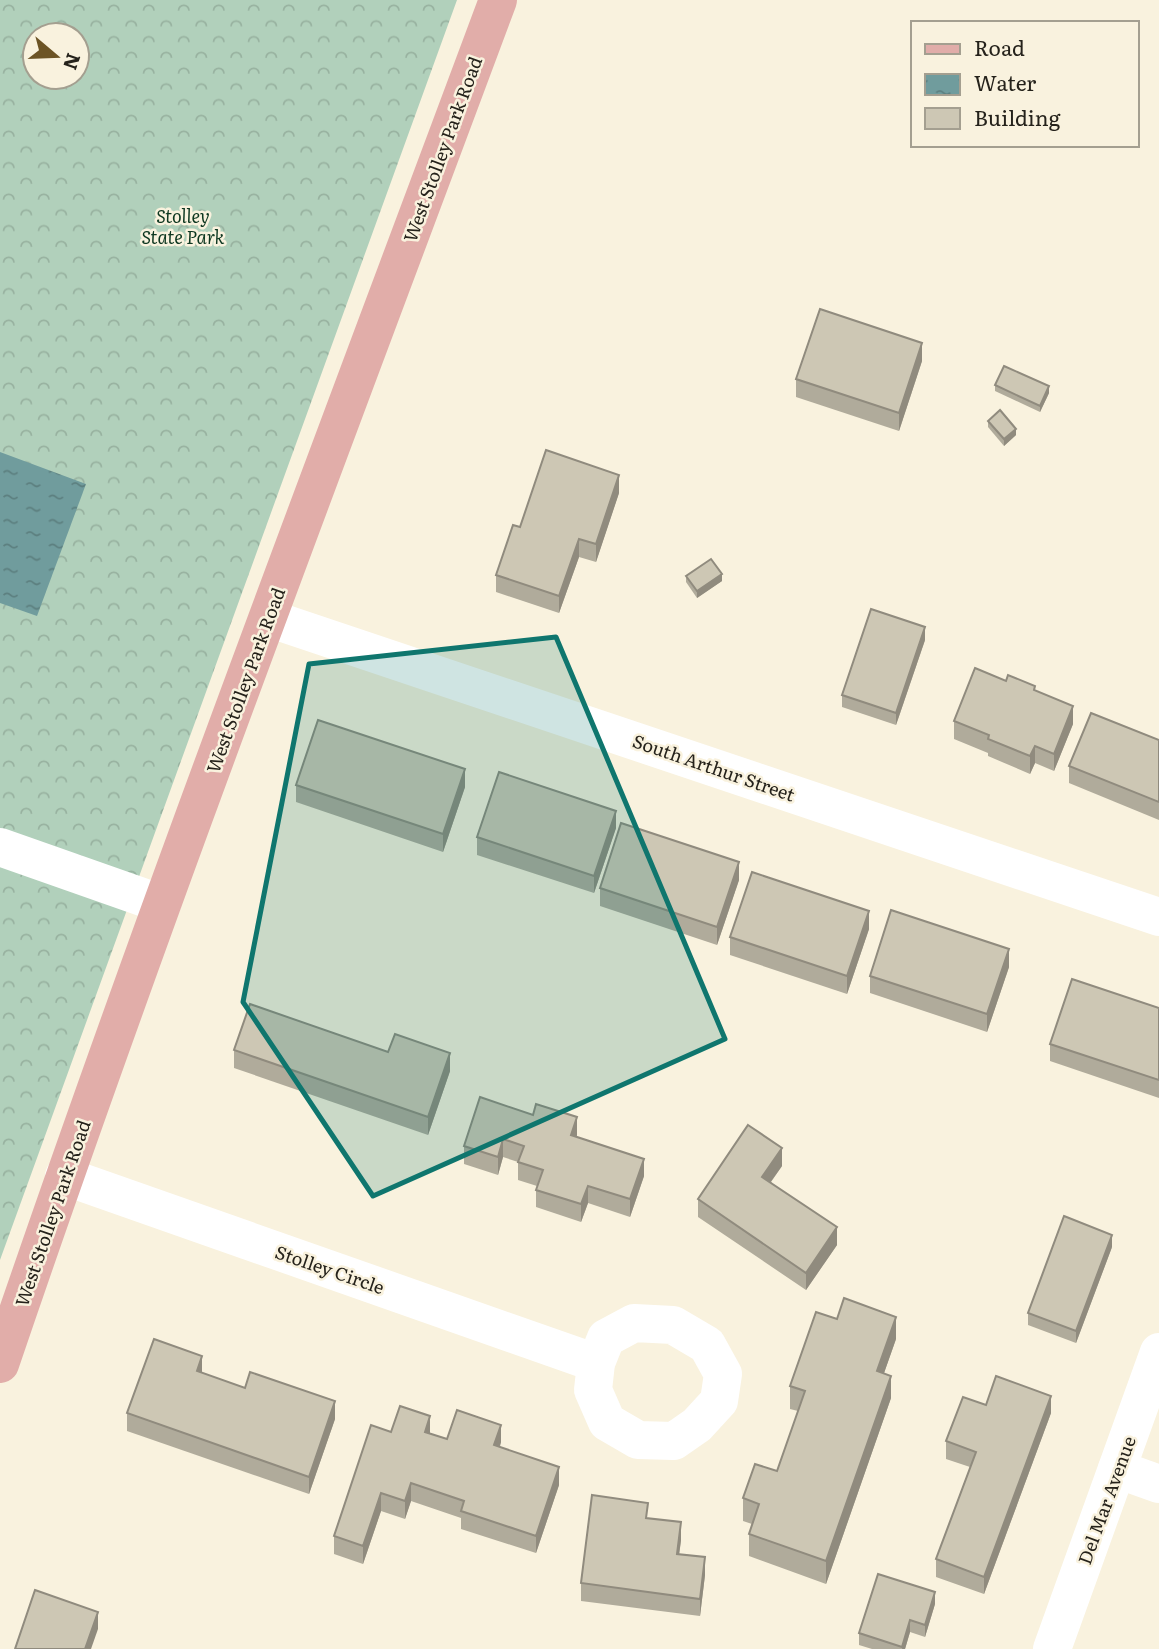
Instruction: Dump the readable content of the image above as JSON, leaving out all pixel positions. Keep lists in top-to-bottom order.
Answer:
{
  "streets": {
    "main road": ["West Stolley Park Road"],
    "street": ["South Arthur Street", "Stolley Circle", "Del Mar Avenue"]
  },
  "crossings": [
    ["West Stolley Park Road", "South Arthur Street"],
    ["West Stolley Park Road", "Stolley Circle"]
  ],
  "parks": ["Stolley State Park"],
  "legend": ["Road", "Water", "Building"],
  "north": "right"
}
